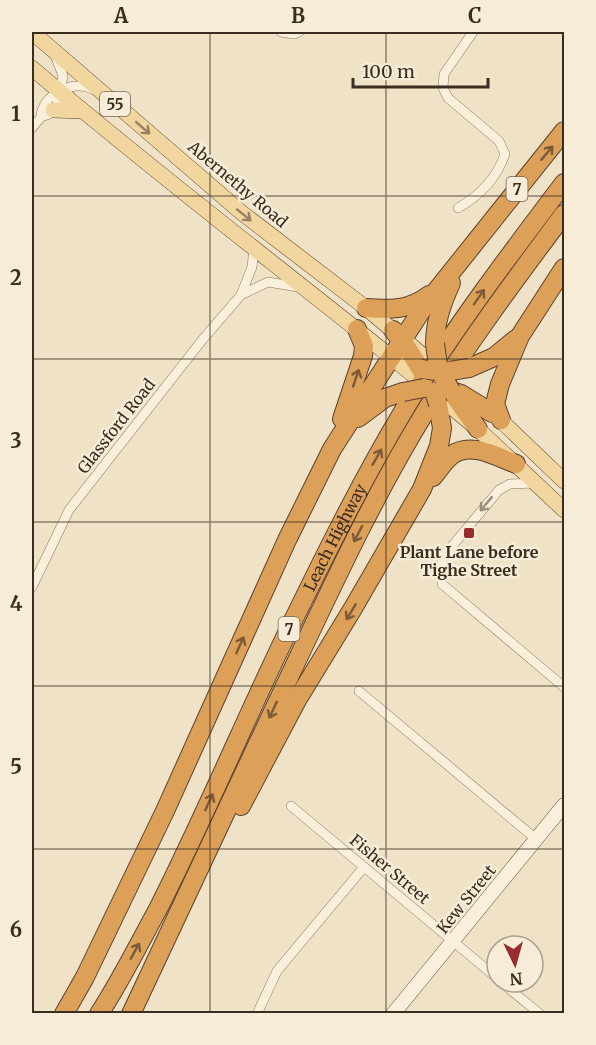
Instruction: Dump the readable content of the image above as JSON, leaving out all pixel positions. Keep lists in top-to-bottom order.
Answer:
{
  "streets": {
    "highway": ["7", "Leach Highway"],
    "main road": ["55", "Abernethy Road"],
    "street": ["Glassford Road", "Fisher Street", "Kew Street"]
  },
  "crossings": [
    ["55", "Abernethy Road"],
    ["55", "7"],
    ["55", "Glassford Road"],
    ["Abernethy Road", "7"],
    ["7", "Leach Highway"],
    ["Fisher Street", "Kew Street"]
  ],
  "places": {
    "transit": ["Plant Lane before Tighe Street"]
  },
  "scale_bar": "100 m",
  "north": "bottom",
  "grid": {
    "columns": ["A", "B", "C"],
    "rows": [
      "1",
      "2",
      "3",
      "4",
      "5",
      "6"
    ]
  }
}
